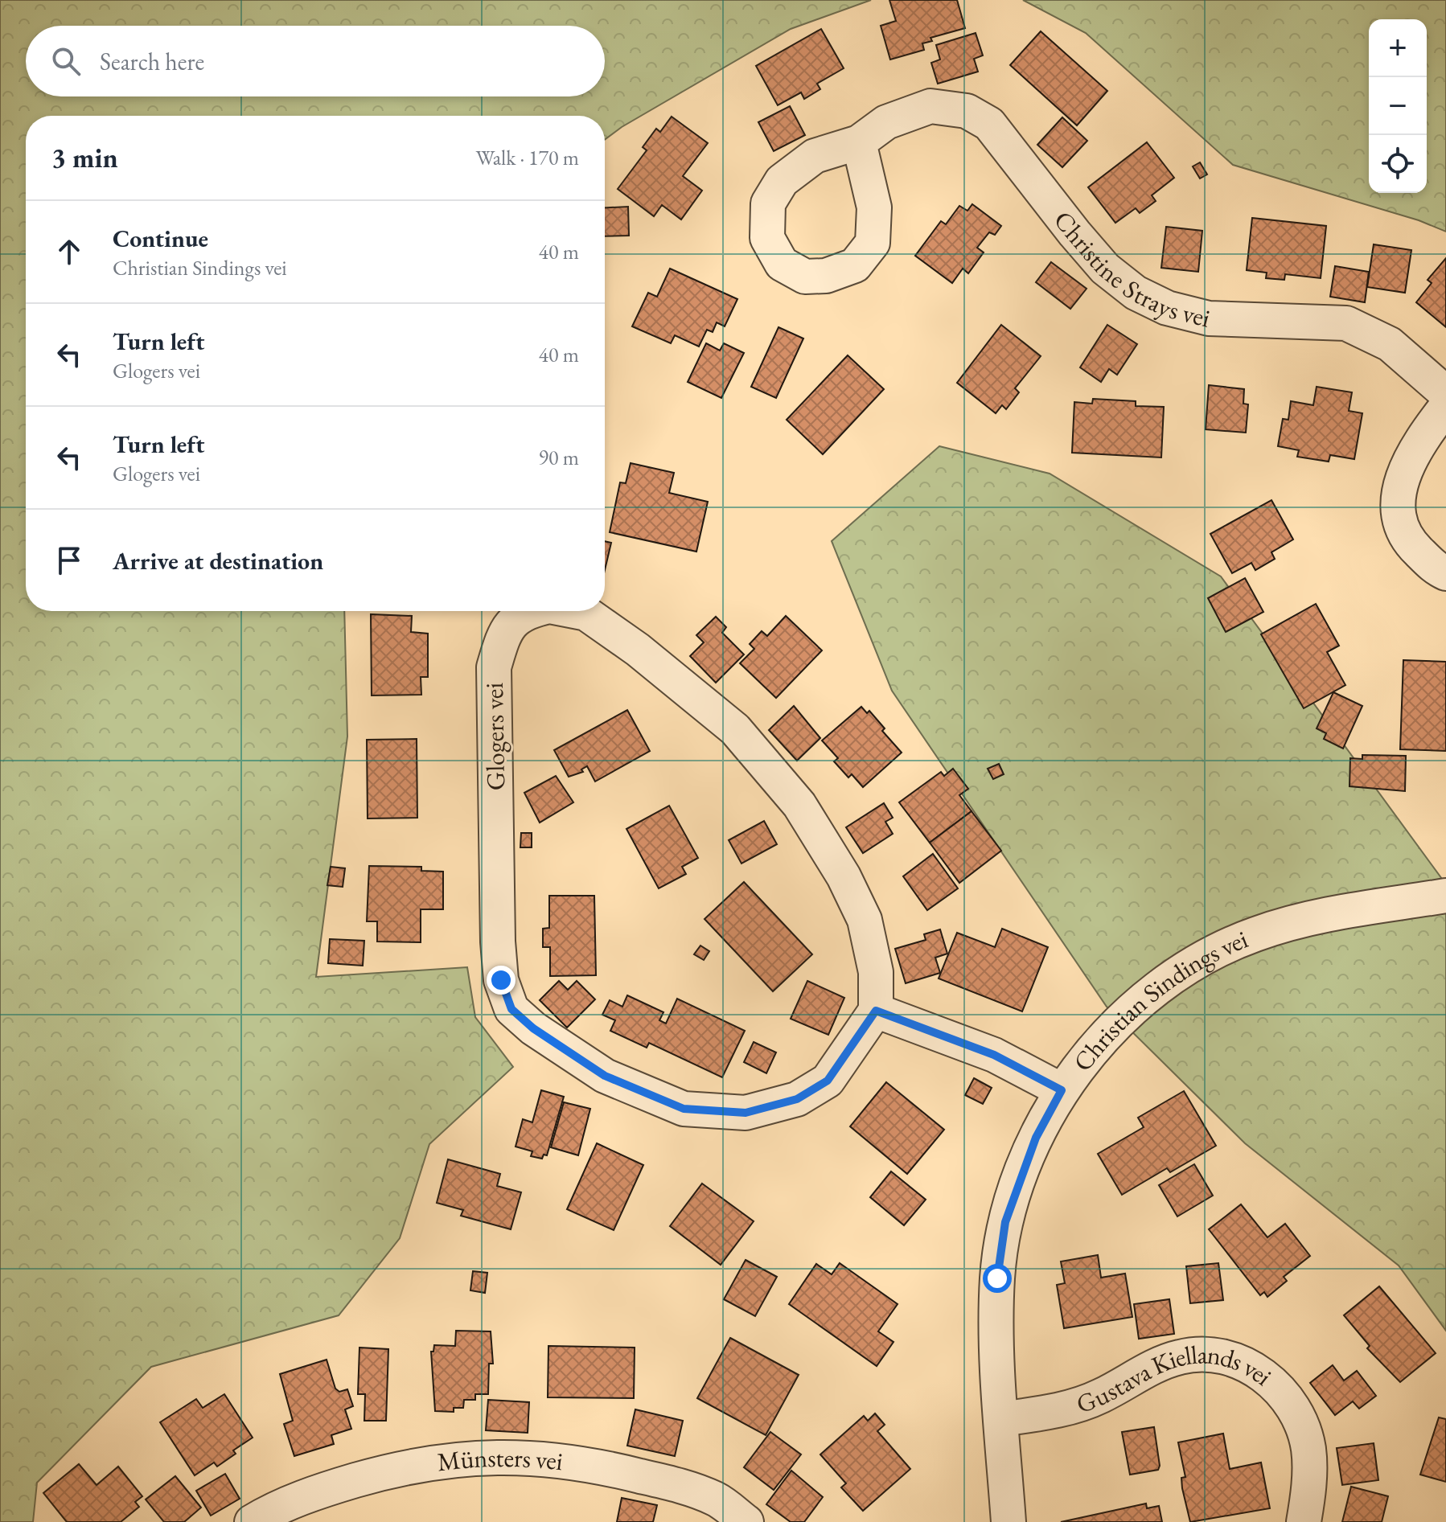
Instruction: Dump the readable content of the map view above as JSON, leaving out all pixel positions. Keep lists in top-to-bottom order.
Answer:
{
  "streets": {
    "street": [
      "Christine Strays vei",
      "Glogers vei",
      "Christian Sindings vei",
      "Gustava Kiellands vei",
      "Münsters vei"
    ]
  },
  "crossings": [
    ["Christian Sindings vei", "Gustava Kiellands vei"]
  ],
  "page": {
    "map_buttons": ["+", "−"],
    "search": "Search here",
    "heading": ["3 min", "Walk · 170 m"],
    "list": [
      ["Continue", "Christian Sindings vei", "40 m"],
      ["Turn left", "Glogers vei", "40 m"],
      ["Turn left", "Glogers vei", "90 m"],
      "Arrive at destination"
    ]
  }
}
